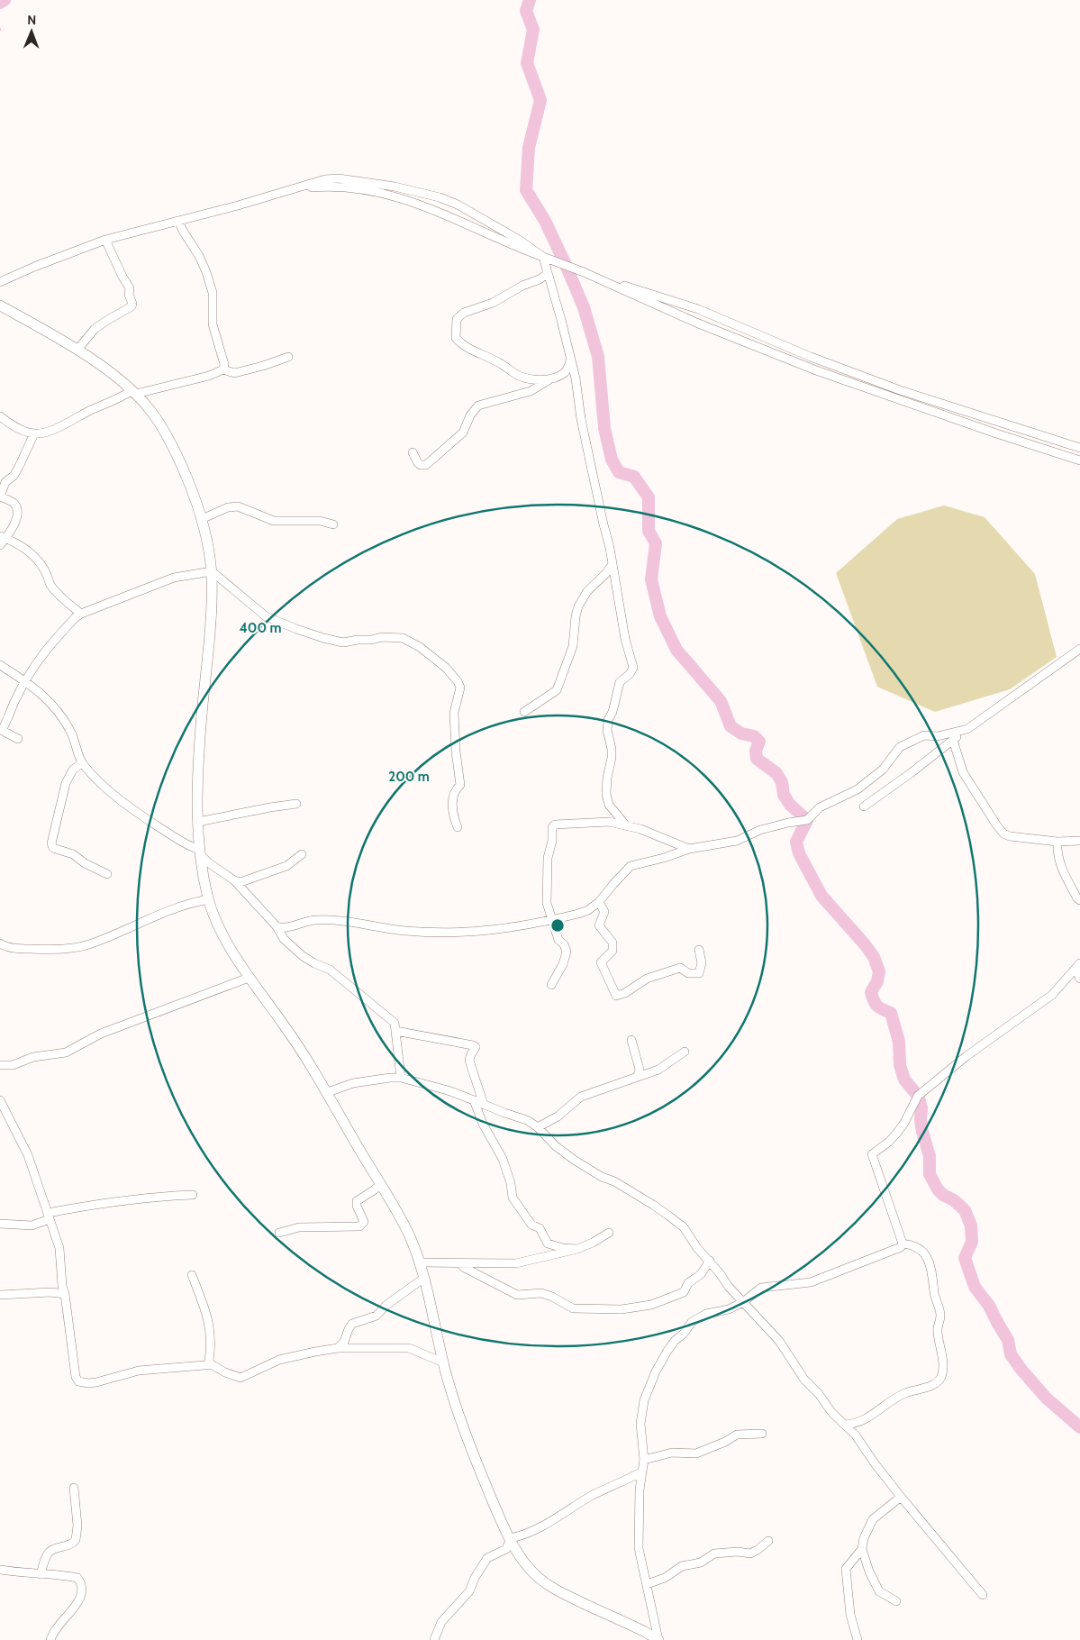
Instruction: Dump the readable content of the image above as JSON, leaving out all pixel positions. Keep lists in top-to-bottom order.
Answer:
{
  "north": "top",
  "rings": ["400 m", "200 m"]
}
